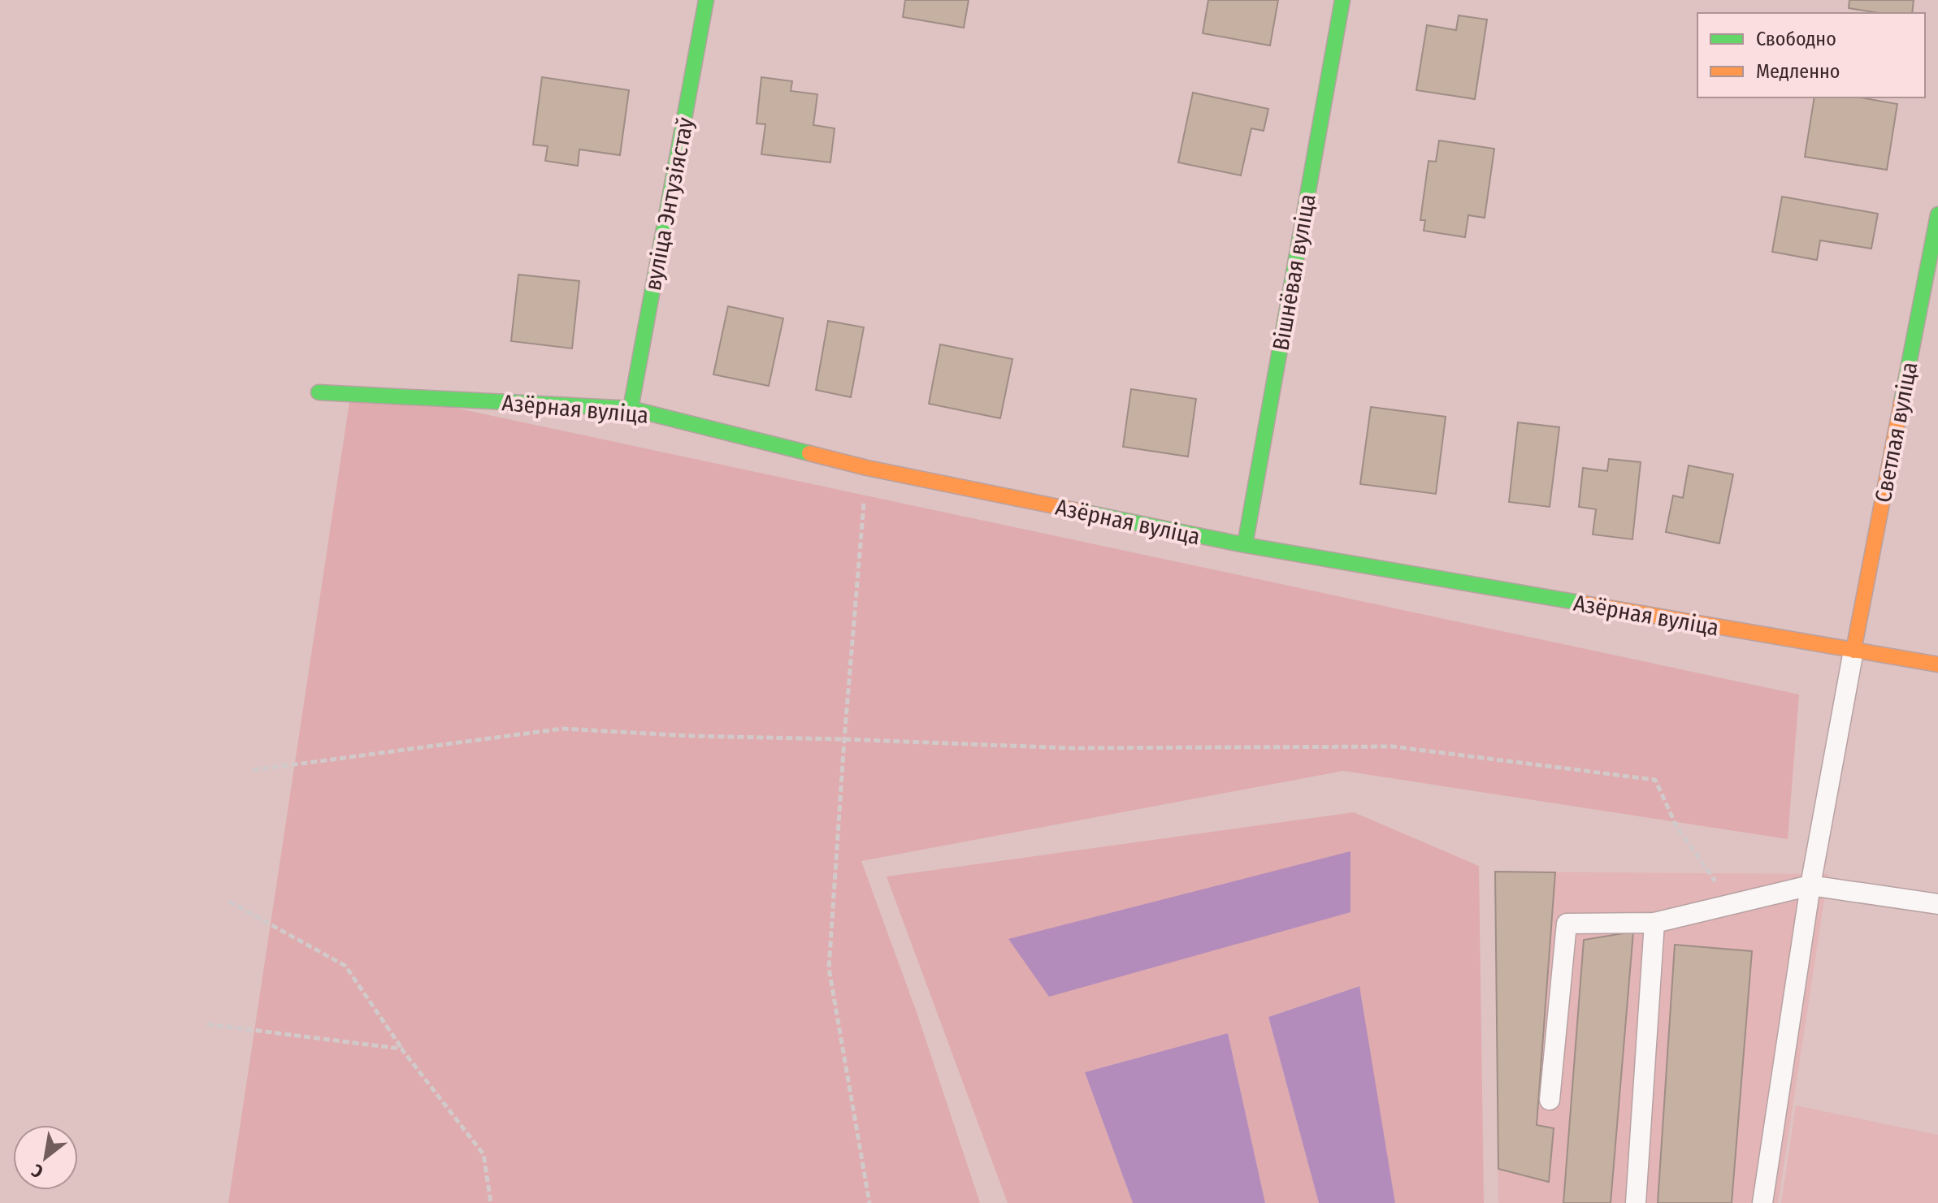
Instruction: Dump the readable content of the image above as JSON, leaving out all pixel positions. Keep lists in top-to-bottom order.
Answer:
{
  "streets": {
    "street": [
      "вуліца Энтузіястаў",
      "Вішнёвая вуліца",
      "Азёрная вуліца",
      "Светлая вуліца"
    ]
  },
  "crossings": [
    ["вуліца Энтузіястаў", "Азёрная вуліца"],
    ["Вішнёвая вуліца", "Азёрная вуліца"],
    ["Азёрная вуліца", "Светлая вуліца"]
  ],
  "legend": ["Свободно", "Медленно"],
  "north": "bottom left"
}
